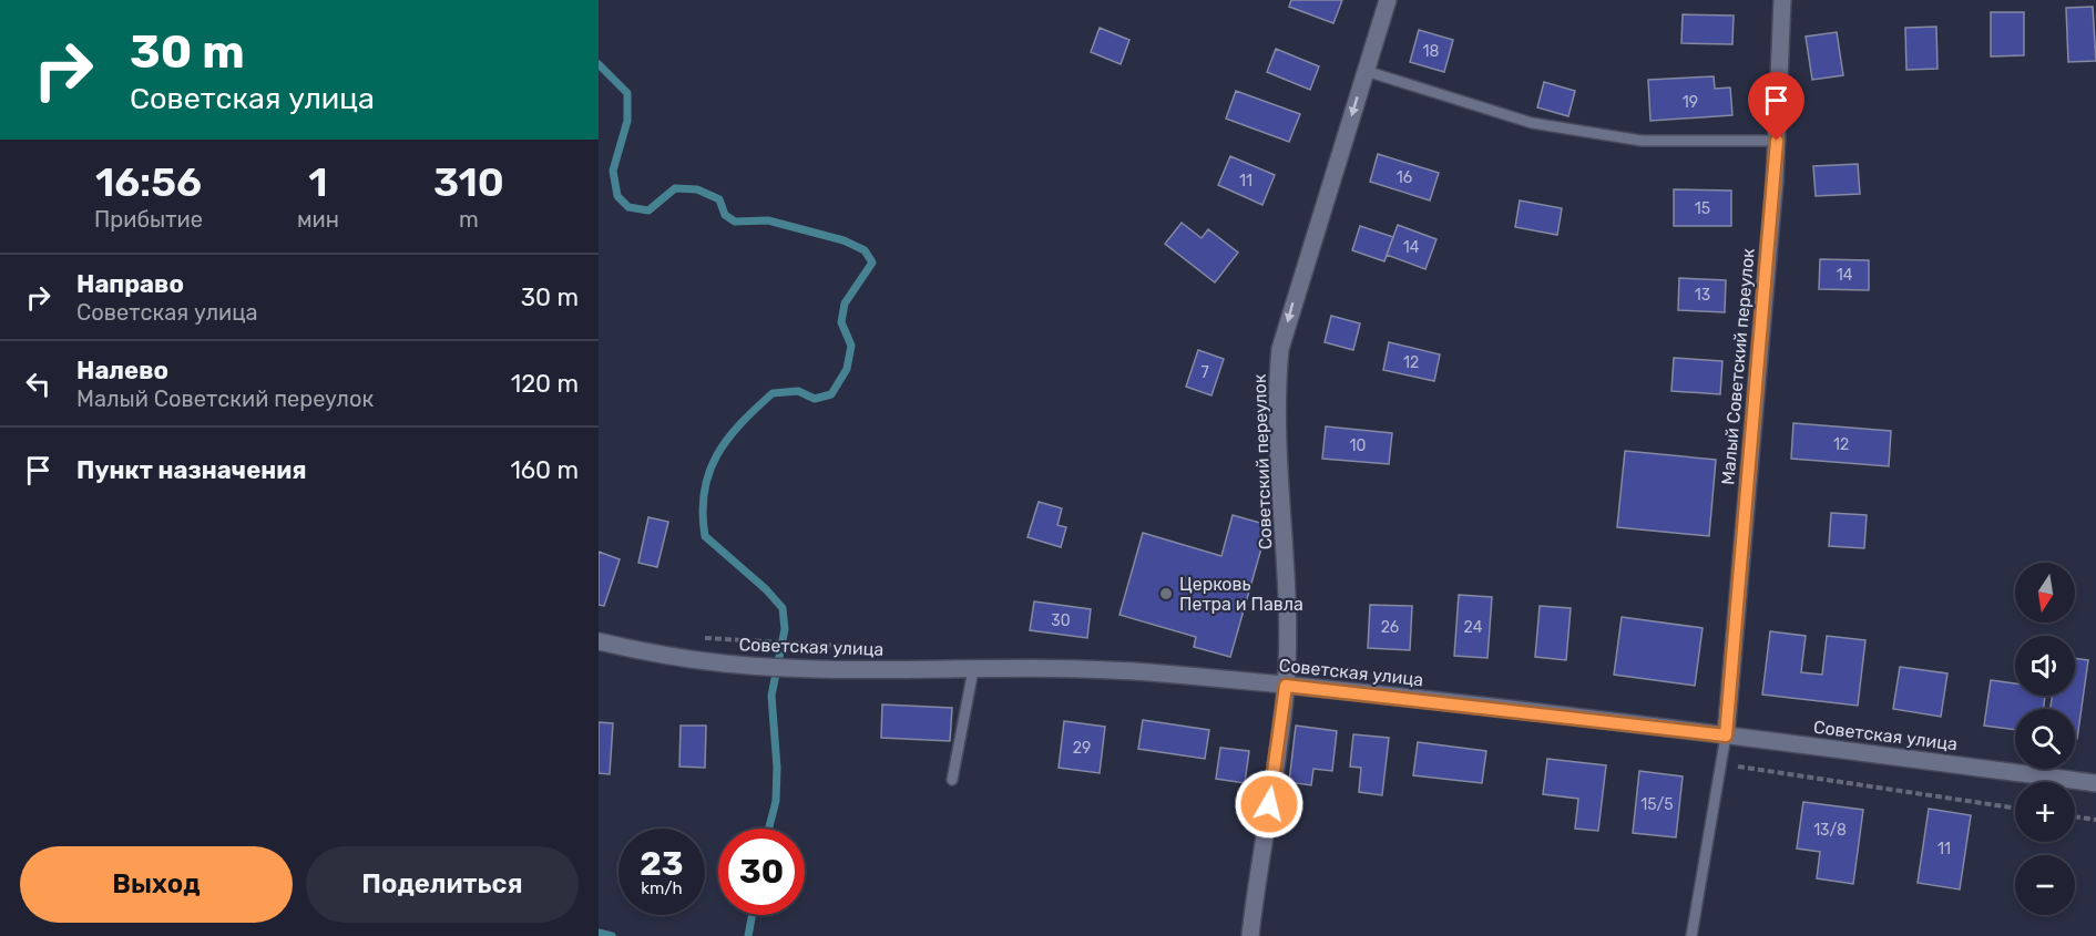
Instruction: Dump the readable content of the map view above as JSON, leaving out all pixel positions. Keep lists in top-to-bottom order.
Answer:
{
  "streets": {
    "street": ["Малый Советский переулок", "Советский переулок", "Советская улица"]
  },
  "crossings": [
    ["Малый Советский переулок", "Советская улица"],
    ["Советский переулок", "Советская улица"]
  ],
  "one_way": ["Советский переулок"],
  "places": ["Церковь Петра и Павла"],
  "house_numbers": [
    "18",
    "19",
    "16",
    "11",
    "15",
    "14",
    "14",
    "13",
    "12",
    "7",
    "12",
    "10",
    "30",
    "26",
    "24",
    "29",
    "15/5",
    "13/8",
    "11"
  ],
  "north": "bottom",
  "page": {
    "turn": ["30 m", "Советская улица"],
    "eta": [
      "16:56",
      "Прибытие",
      "1",
      "мин",
      "310",
      "m"
    ],
    "list": [
      {
        "name": "Направо",
        "note": "Советская улица",
        "value": "30 m"
      },
      {
        "name": "Налево",
        "note": "Малый Советский переулок",
        "value": "120 m"
      },
      {
        "name": "Пункт назначения",
        "value": "160 m"
      }
    ],
    "map_buttons": ["+", "−"],
    "speed": "23 km/h",
    "limit": "30",
    "buttons": ["Выход", "Поделиться"]
  }
}
